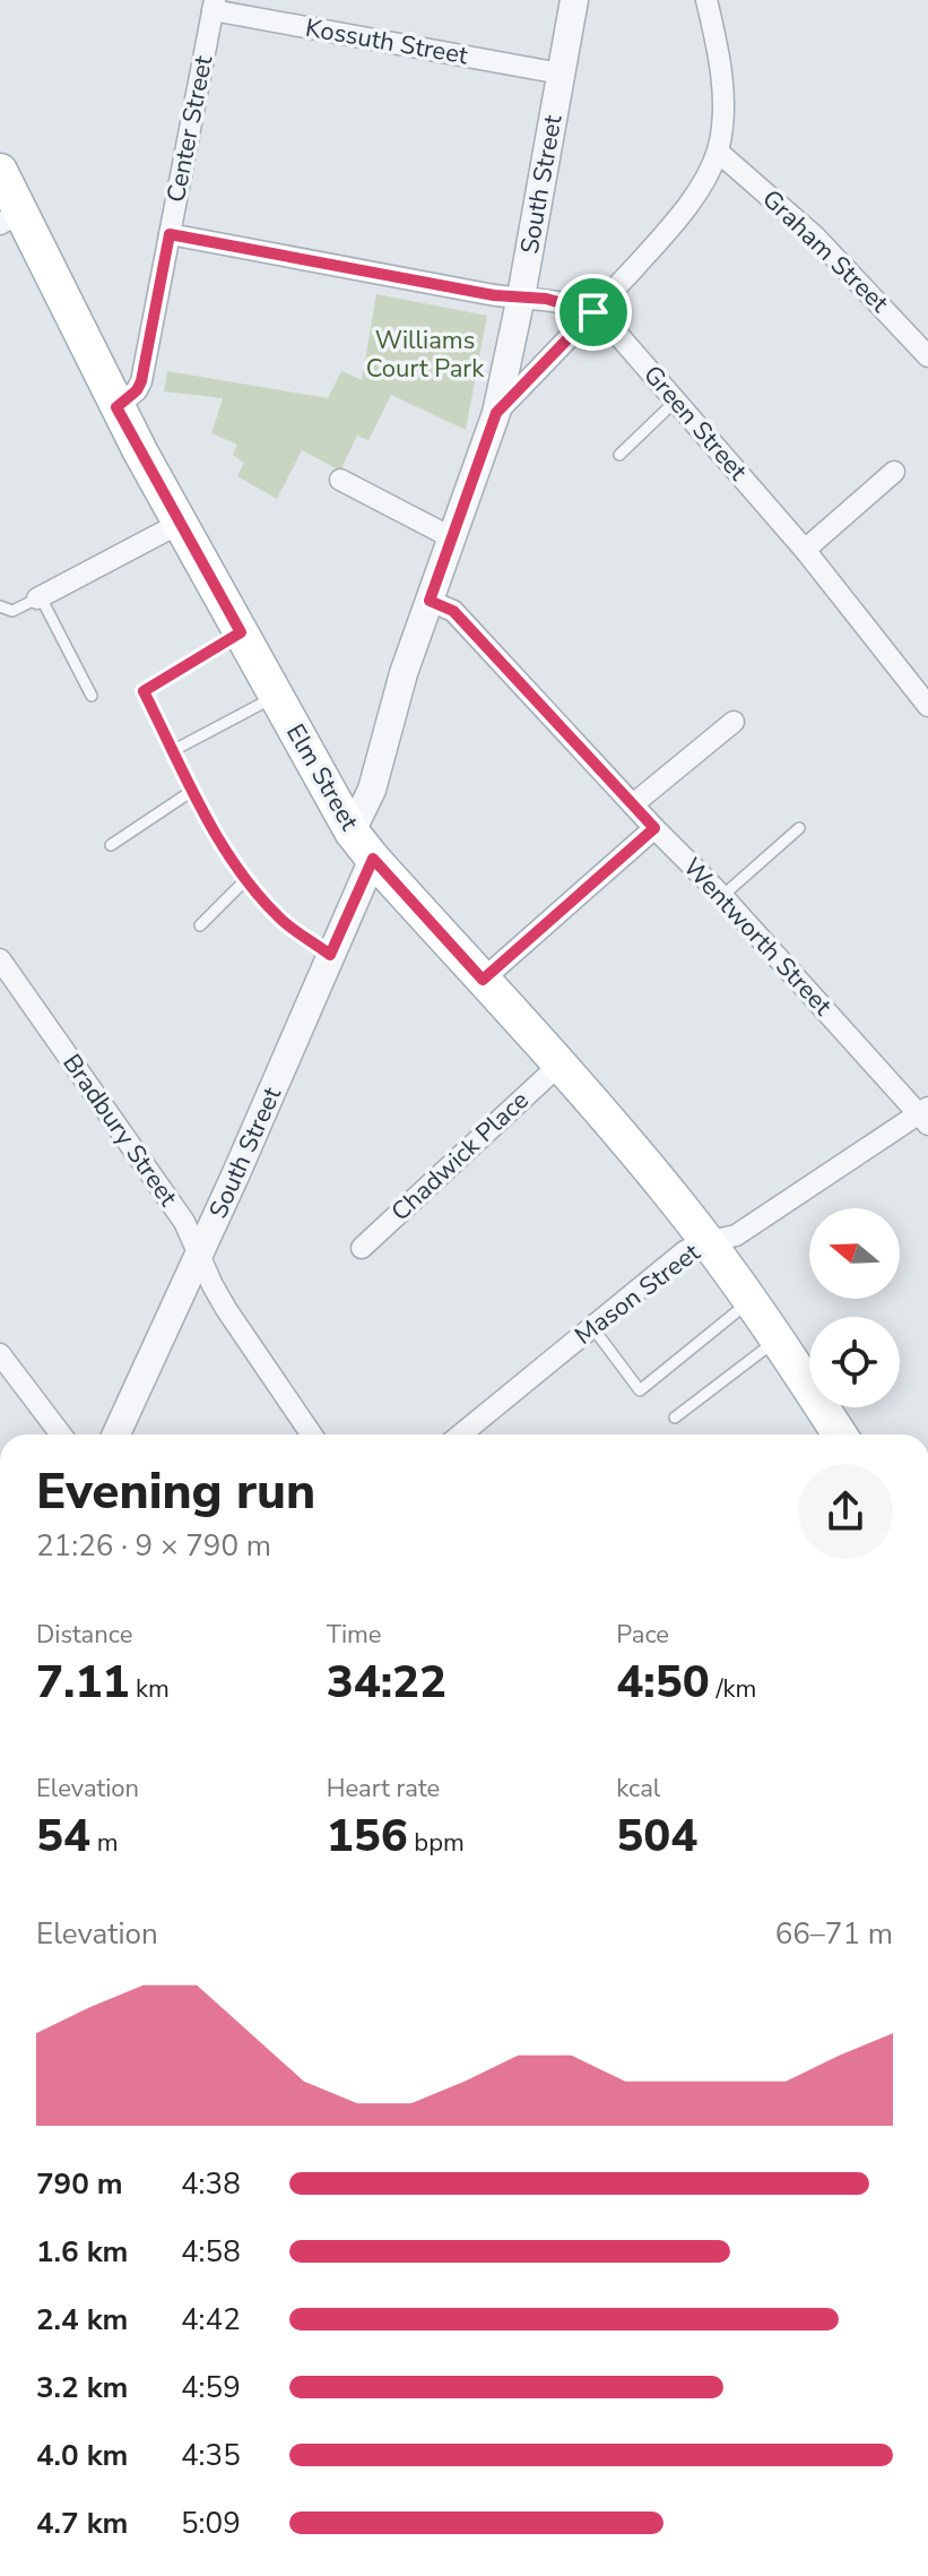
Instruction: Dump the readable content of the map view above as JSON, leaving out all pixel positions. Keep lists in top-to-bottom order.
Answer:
{
  "streets": {
    "main road": ["Elm Street"],
    "street": [
      "Kossuth Street",
      "Center Street",
      "South Street",
      "Graham Street",
      "Green Street",
      "Wentworth Street",
      "Bradbury Street",
      "Chadwick Place",
      "Mason Street"
    ]
  },
  "crossings": [
    ["Kossuth Street", "Center Street"],
    ["Kossuth Street", "South Street"],
    ["Center Street", "Green Street"],
    ["Center Street", "Elm Street"],
    ["South Street", "Green Street"],
    ["South Street", "Elm Street"],
    ["South Street", "Wentworth Street"],
    ["South Street", "Bradbury Street"],
    ["Elm Street", "Chadwick Place"],
    ["Elm Street", "Mason Street"],
    ["Wentworth Street", "Mason Street"]
  ],
  "parks": ["Williams Court Park"],
  "north": "left",
  "page": {
    "heading": ["Evening run", "21:26 · 9 × 790 m"],
    "stats": [
      ["Distance", "7.11 km"],
      ["Time", "34:22"],
      ["Pace", "4:50 /km"],
      ["Elevation", "54 m"],
      ["Heart rate", "156 bpm"],
      ["kcal", "504"]
    ],
    "chart": ["Elevation", "66–71 m"],
    "list": [
      {
        "name": "790 m",
        "note": "4:38"
      },
      {
        "name": "1.6 km",
        "note": "4:58"
      },
      {
        "name": "2.4 km",
        "note": "4:42"
      },
      {
        "name": "3.2 km",
        "note": "4:59"
      },
      {
        "name": "4.0 km",
        "note": "4:35"
      },
      {
        "name": "4.7 km",
        "note": "5:09"
      }
    ]
  }
}
